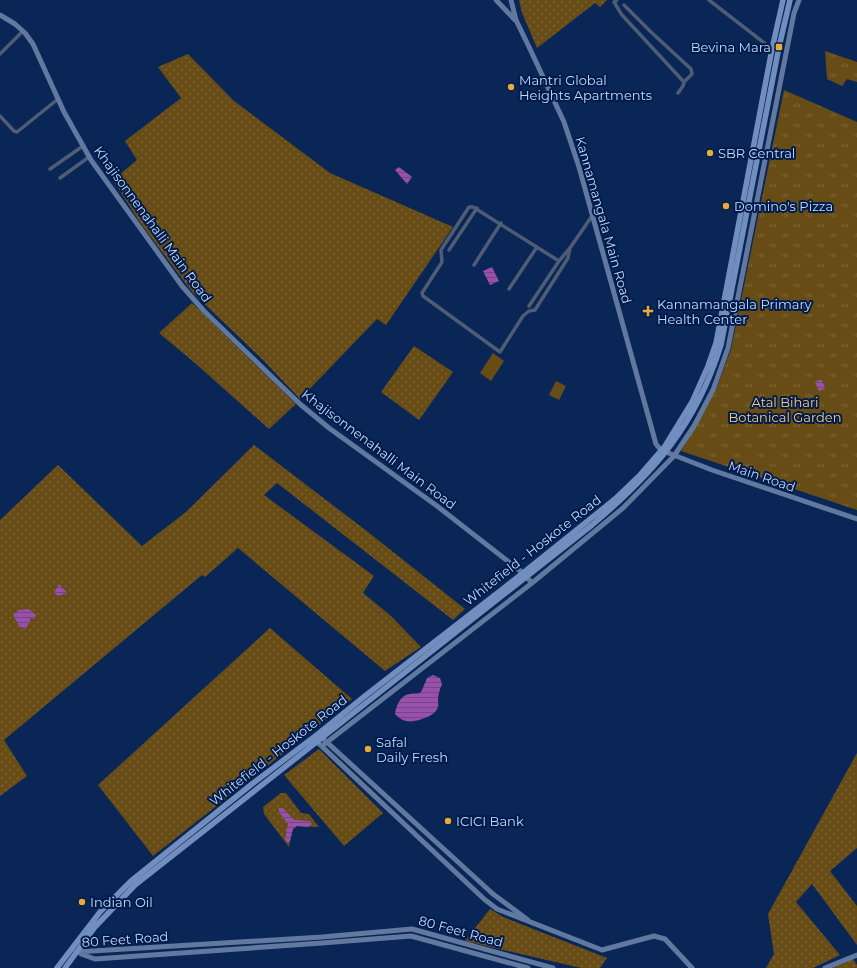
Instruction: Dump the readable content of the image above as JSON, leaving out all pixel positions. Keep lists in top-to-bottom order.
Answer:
{
  "streets": {
    "main road": ["Whitefield - Hoskote Road"],
    "street": [
      "Kannamangala Main Road",
      "Khajisonnenahalli Main Road",
      "Main Road",
      "80 Feet Road"
    ]
  },
  "crossings": [
    ["Kannamangala Main Road", "Main Road"],
    ["Kannamangala Main Road", "Whitefield - Hoskote Road"],
    ["Khajisonnenahalli Main Road", "Whitefield - Hoskote Road"],
    ["Main Road", "Whitefield - Hoskote Road"],
    ["Whitefield - Hoskote Road", "80 Feet Road"]
  ],
  "parks": ["Atal Bihari Botanical Garden"],
  "places": {
    "transit": ["Bevina Mara"],
    "other": [
      "Mantri Global Heights Apartments",
      "SBR Central",
      "Domino's Pizza",
      "Safal Daily Fresh",
      "ICICI Bank",
      "Indian Oil"
    ],
    "health": ["Kannamangala Primary Health Center"]
  }
}
